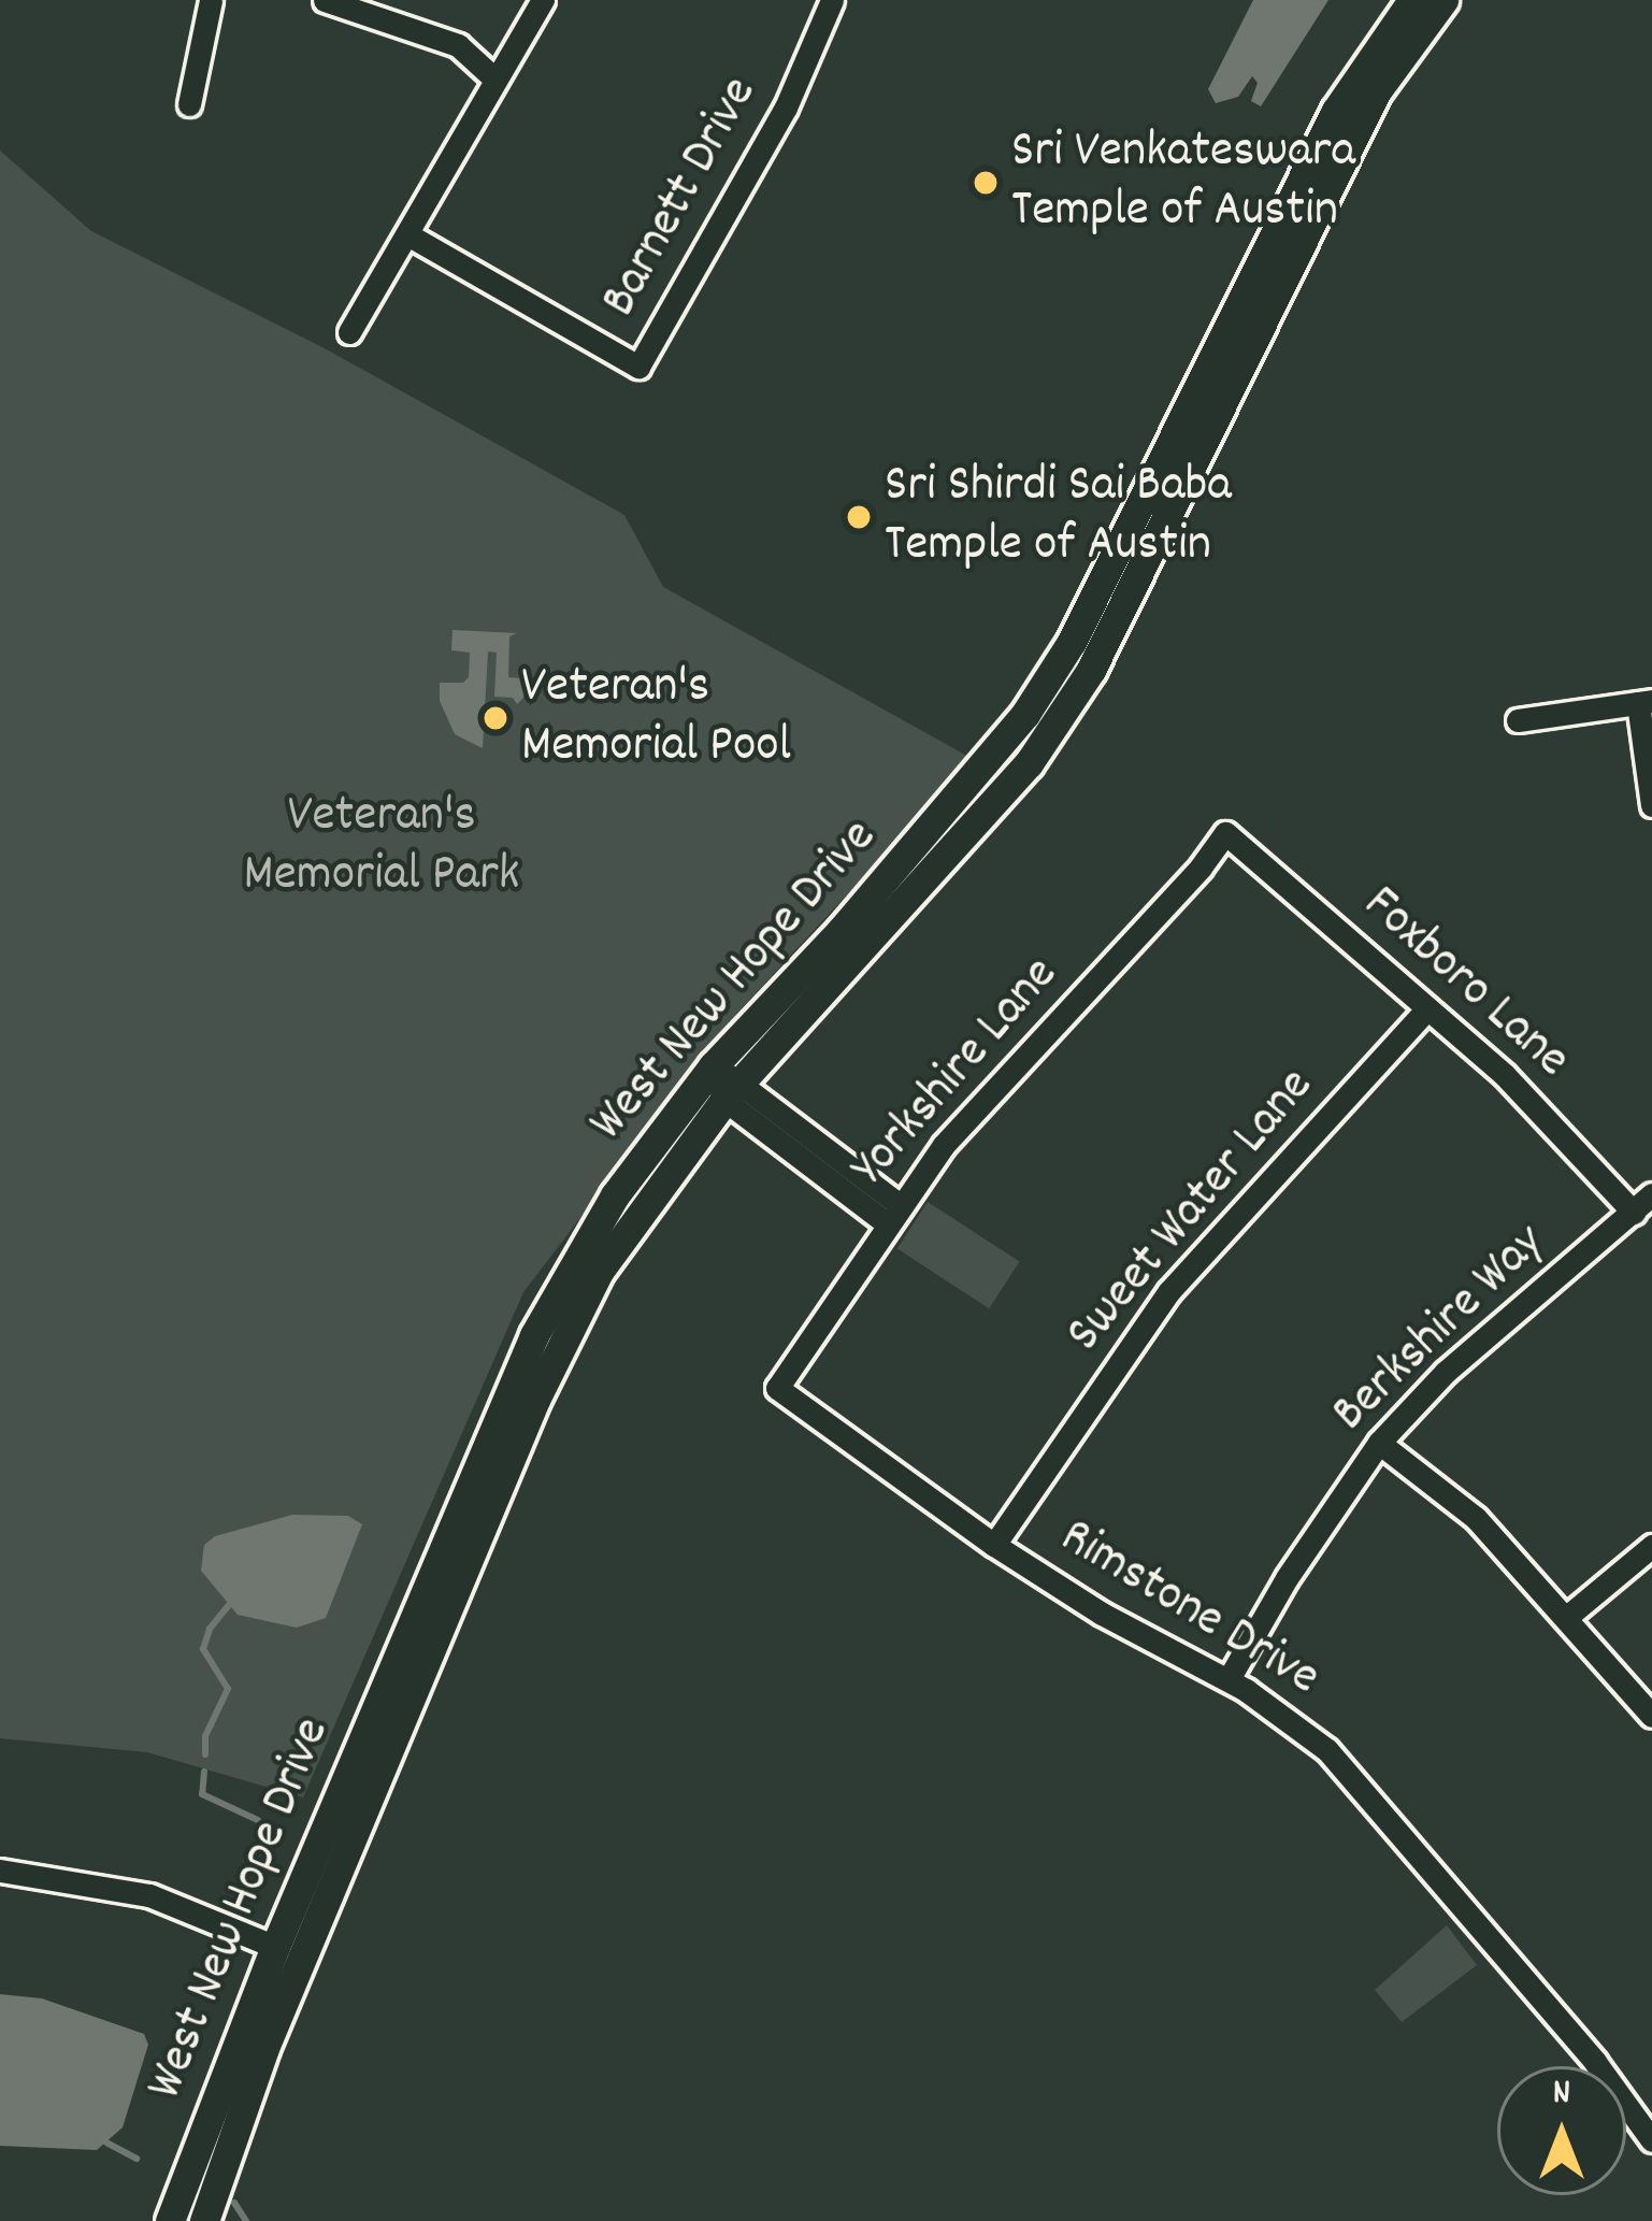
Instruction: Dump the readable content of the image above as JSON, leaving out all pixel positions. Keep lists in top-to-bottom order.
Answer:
{
  "streets": {
    "main road": ["West New Hope Drive"],
    "street": [
      "Barnett Drive",
      "Foxboro Lane",
      "Yorkshire Lane",
      "Sweet Water Lane",
      "Berkshire Way",
      "Rimstone Drive"
    ]
  },
  "crossings": [
    ["Foxboro Lane", "Yorkshire Lane"],
    ["Foxboro Lane", "Sweet Water Lane"],
    ["Foxboro Lane", "Berkshire Way"],
    ["Yorkshire Lane", "Rimstone Drive"],
    ["Sweet Water Lane", "Rimstone Drive"],
    ["Berkshire Way", "Rimstone Drive"]
  ],
  "parks": ["Veteran's Memorial Park"],
  "places": ["Sri Venkateswara Temple of Austin", "Sri Shirdi Sai Baba Temple of Austin", "Veteran's Memorial Pool"],
  "north": "top"
}
